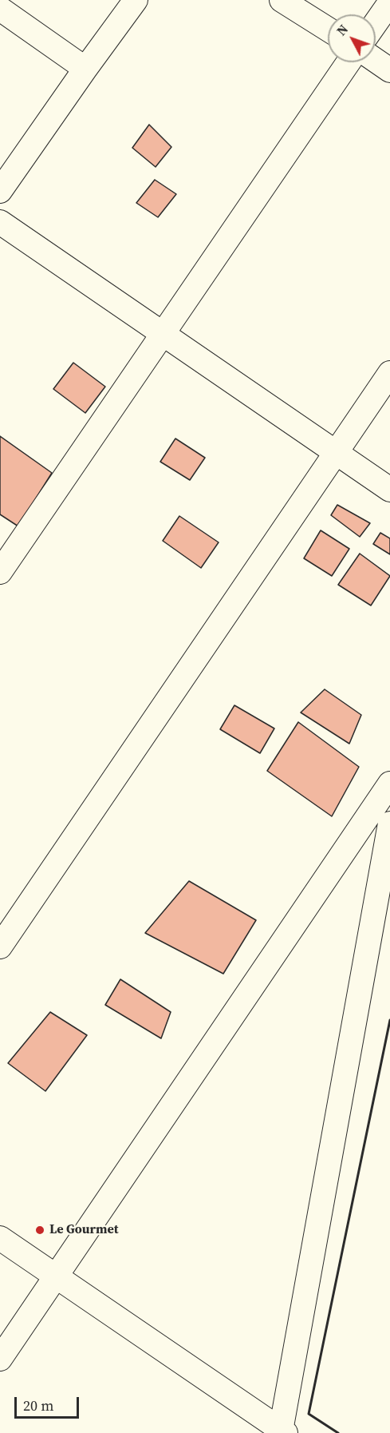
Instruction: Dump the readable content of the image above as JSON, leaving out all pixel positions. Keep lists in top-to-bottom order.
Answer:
{
  "places": ["Le Gourmet"],
  "scale_bar": "20 m",
  "north": "top left"
}
